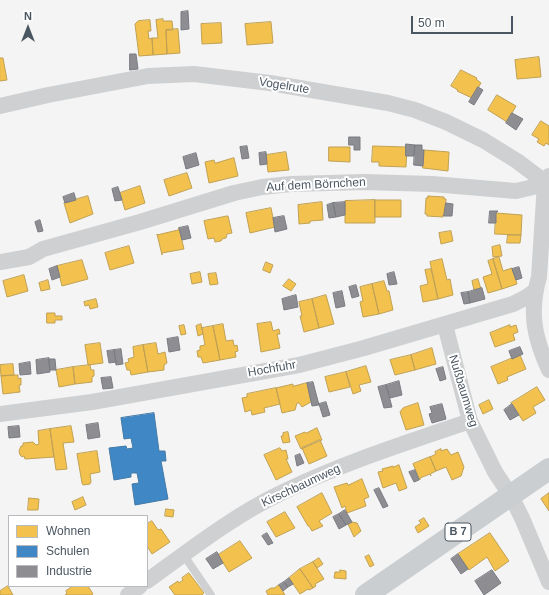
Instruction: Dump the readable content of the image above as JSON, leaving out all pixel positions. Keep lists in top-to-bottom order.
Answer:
{
  "streets": {
    "main road": ["B 7"],
    "street": [
      "Vogelrute",
      "Auf dem Börnchen",
      "Hochfuhr",
      "Nußbaumweg",
      "Kirschbaumweg"
    ]
  },
  "crossings": [
    ["Vogelrute", "Auf dem Börnchen"],
    ["Hochfuhr", "Nußbaumweg"],
    ["Nußbaumweg", "Kirschbaumweg"],
    ["Nußbaumweg", "B 7"]
  ],
  "legend": ["Wohnen", "Schulen", "Industrie"],
  "scale_bar": "50 m",
  "north": "top"
}
